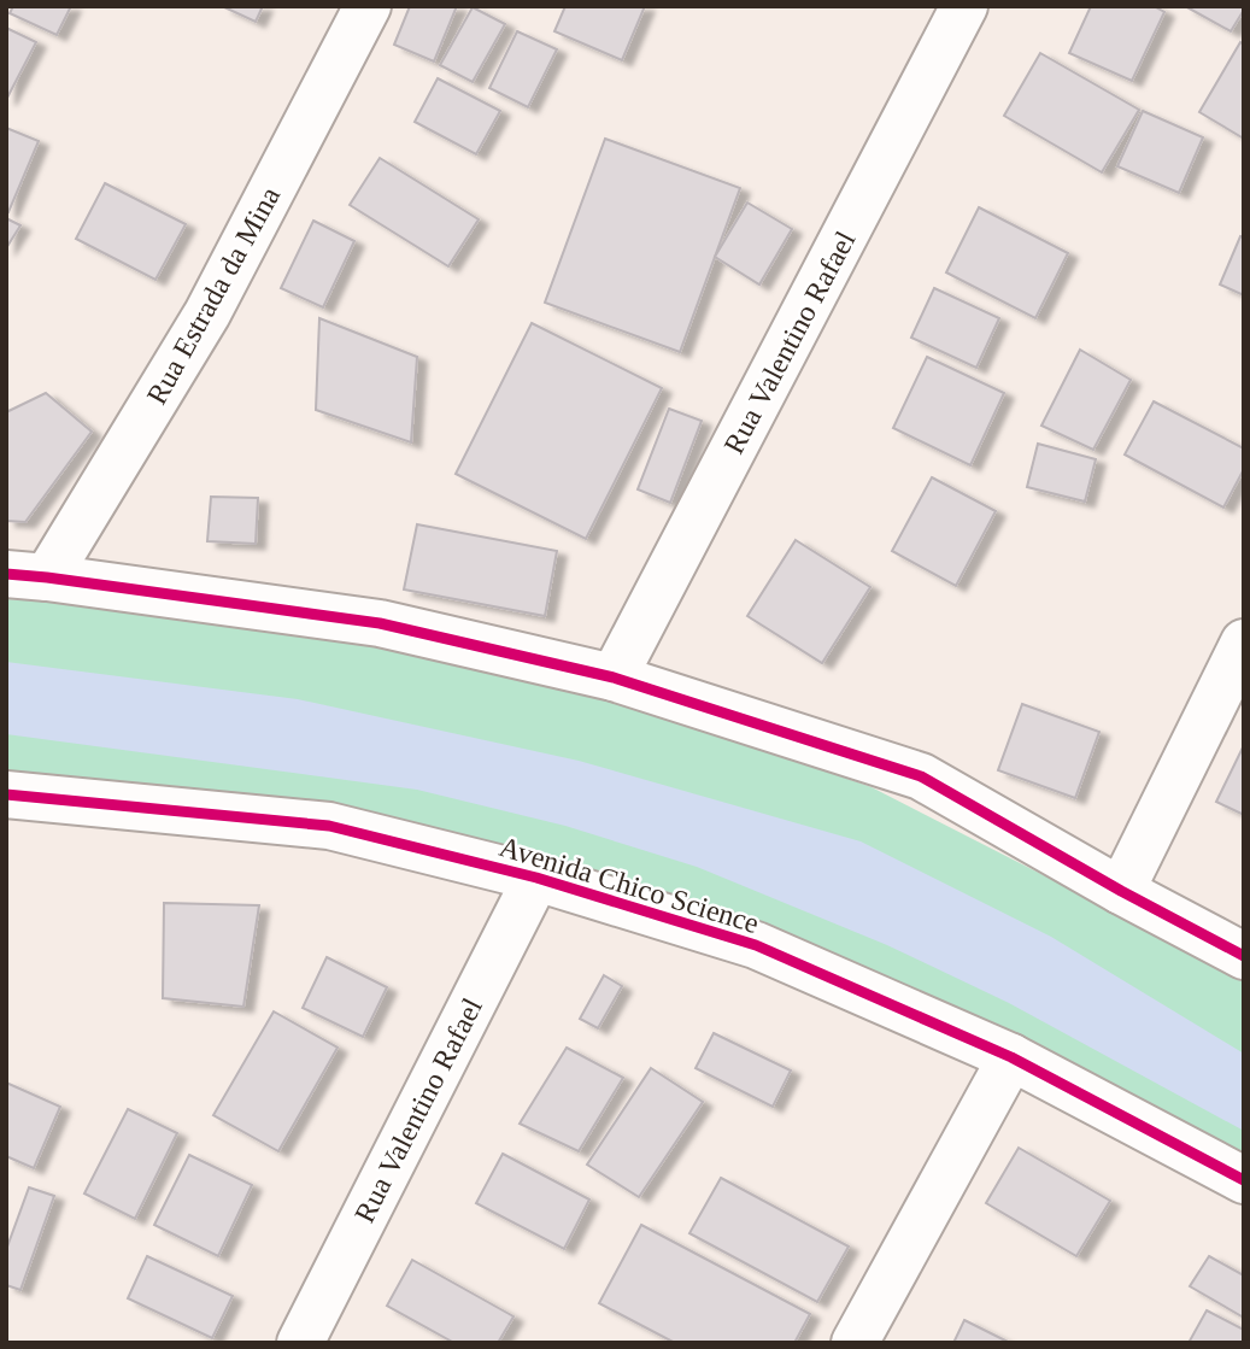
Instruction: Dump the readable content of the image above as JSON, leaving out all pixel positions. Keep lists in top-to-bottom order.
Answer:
{
  "streets": {
    "main road": ["Rua Estrada da Mina", "Rua Valentino Rafael", "Avenida Chico Science"]
  },
  "crossings": [
    ["Rua Valentino Rafael", "Avenida Chico Science"]
  ]
}
